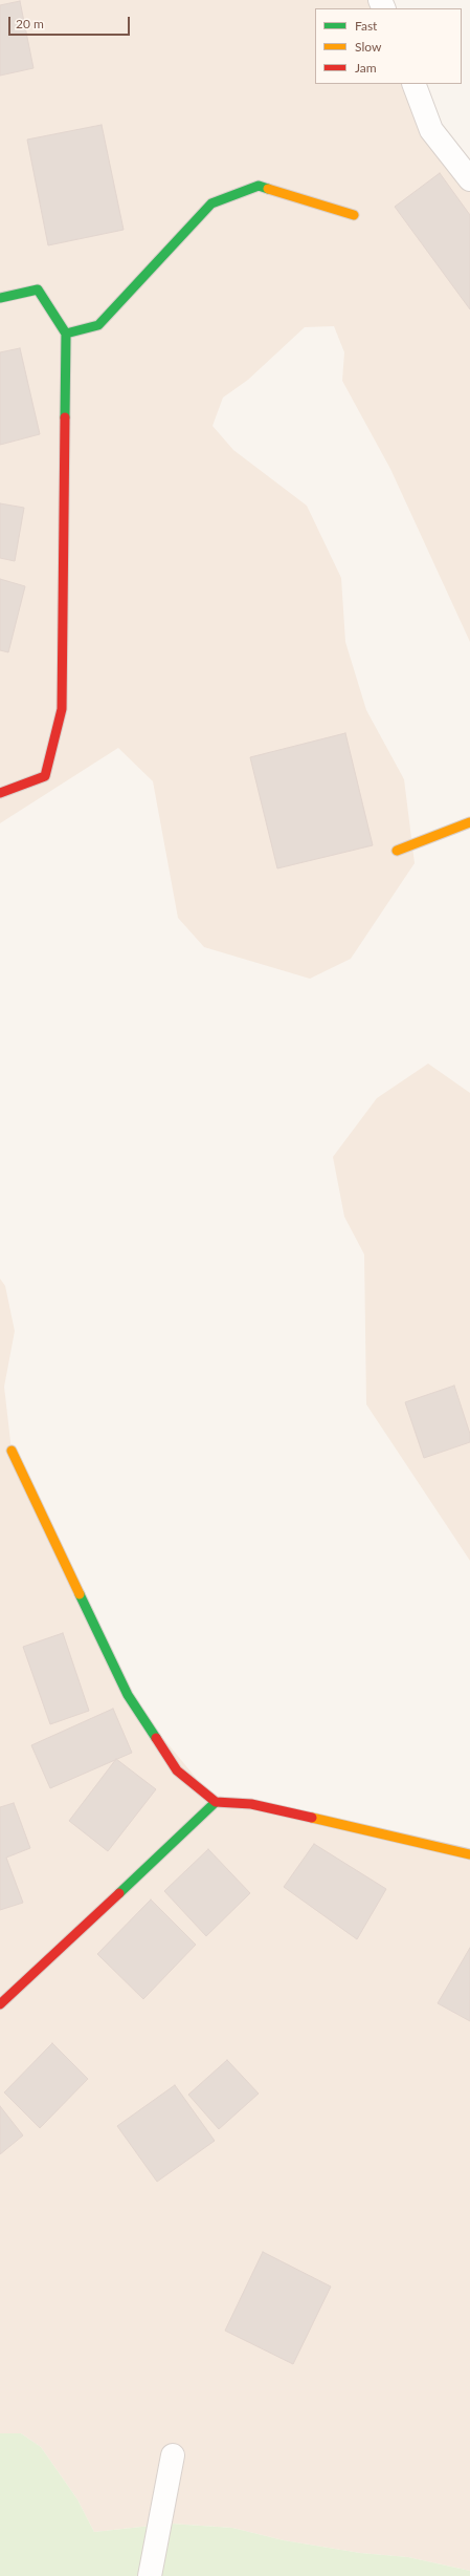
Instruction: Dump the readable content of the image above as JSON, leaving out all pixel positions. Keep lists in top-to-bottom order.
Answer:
{
  "legend": ["Fast", "Slow", "Jam"],
  "scale_bar": "20 m"
}
